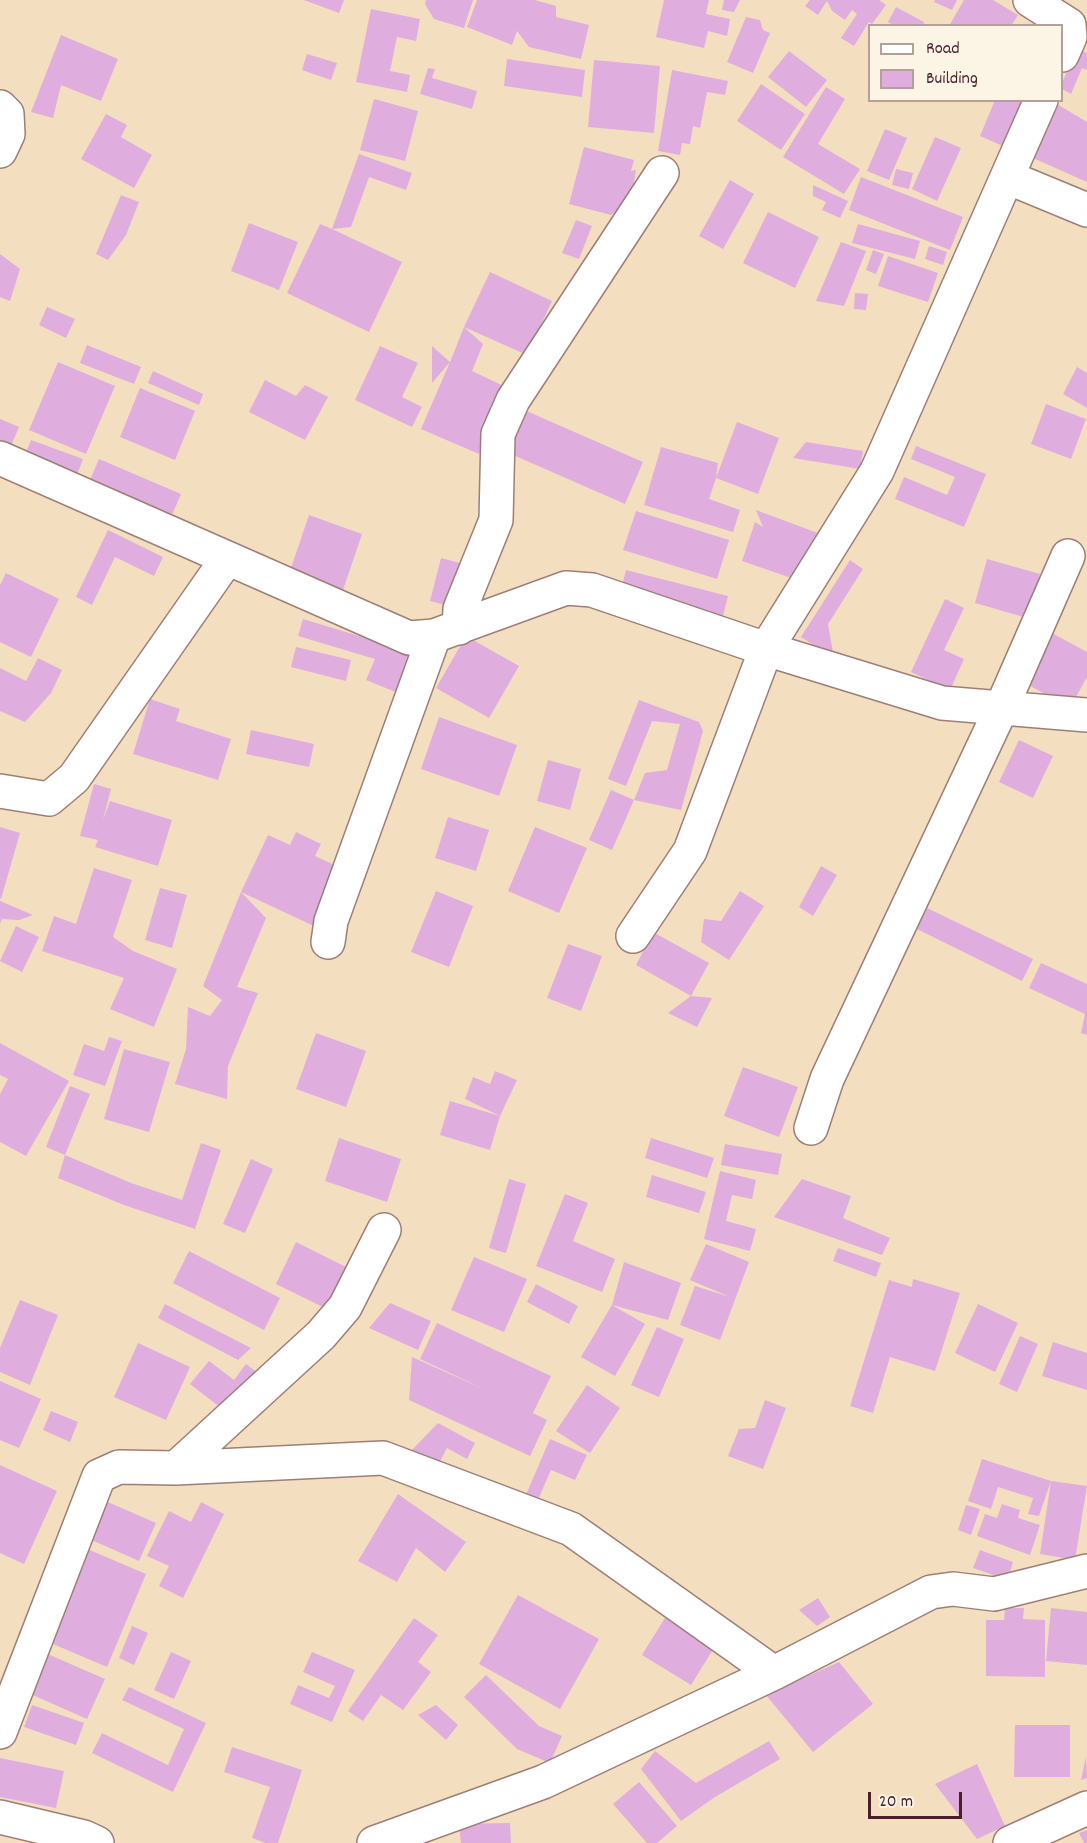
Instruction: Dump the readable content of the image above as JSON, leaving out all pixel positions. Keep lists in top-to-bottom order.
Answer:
{
  "legend": ["Road", "Building"],
  "scale_bar": "20 m"
}
